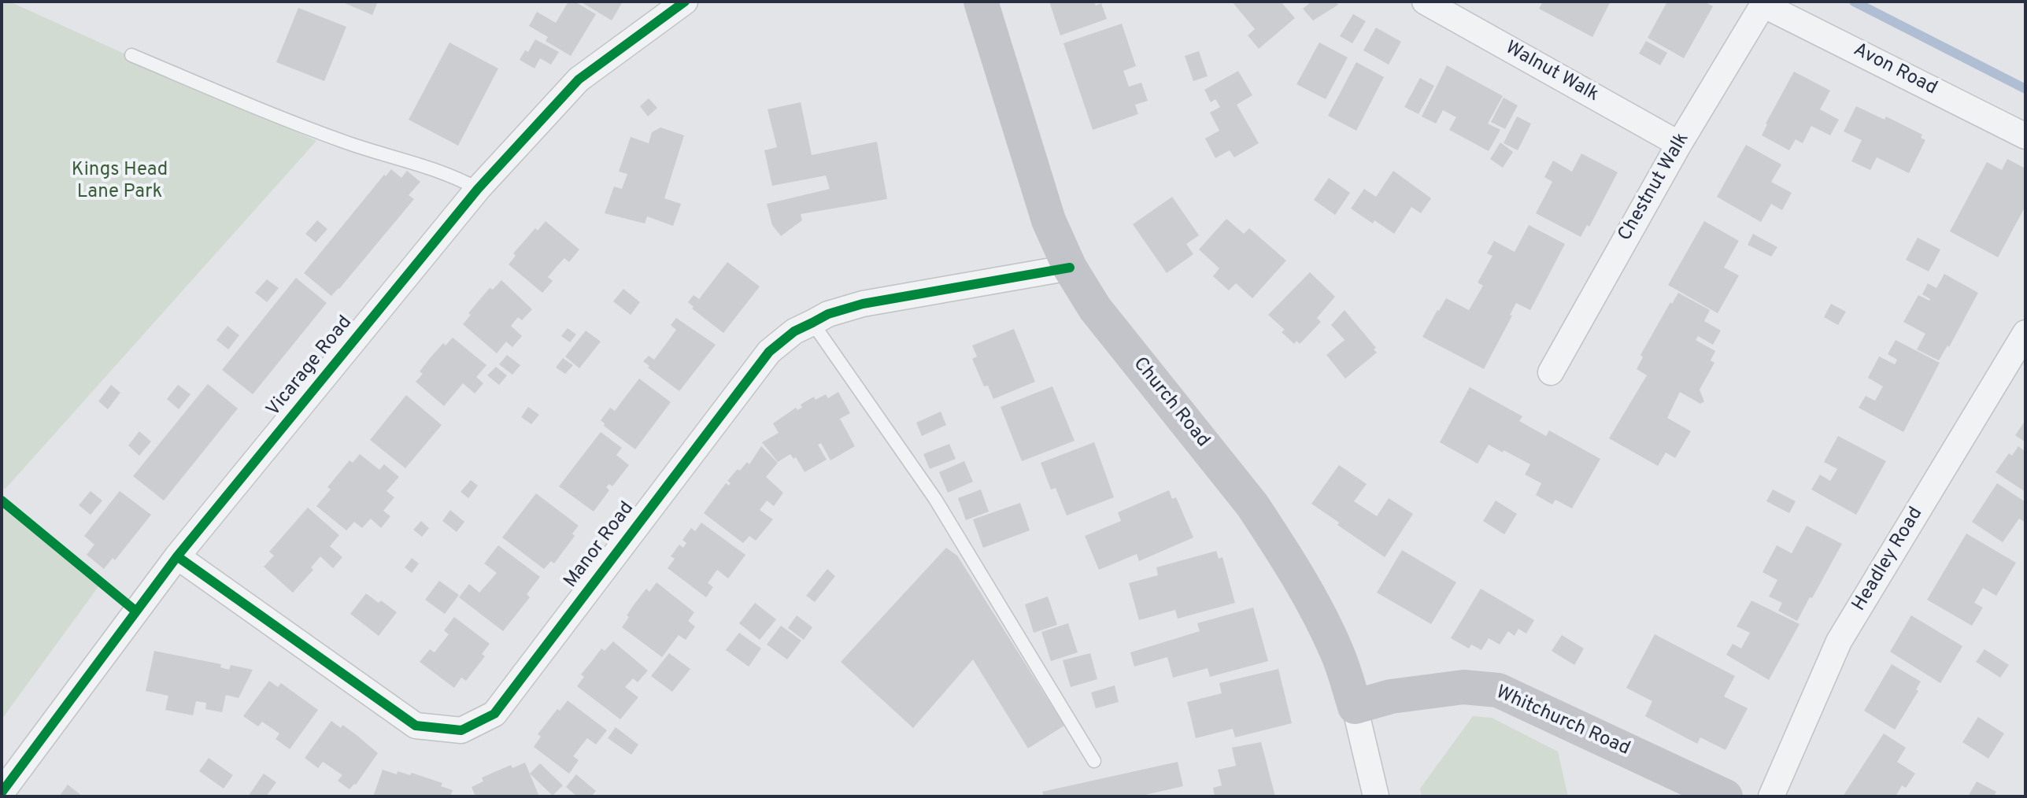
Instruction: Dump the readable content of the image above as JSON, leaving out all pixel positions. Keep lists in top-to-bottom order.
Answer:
{
  "streets": {
    "street": [
      "Avon Road",
      "Walnut Walk",
      "Chestnut Walk",
      "Vicarage Road",
      "Church Road",
      "Manor Road",
      "Headley Road",
      "Whitchurch Road"
    ]
  },
  "crossings": [
    ["Avon Road", "Chestnut Walk"],
    ["Walnut Walk", "Chestnut Walk"],
    ["Vicarage Road", "Manor Road"],
    ["Church Road", "Manor Road"],
    ["Church Road", "Whitchurch Road"]
  ],
  "parks": ["Kings Head Lane Park"]
}
